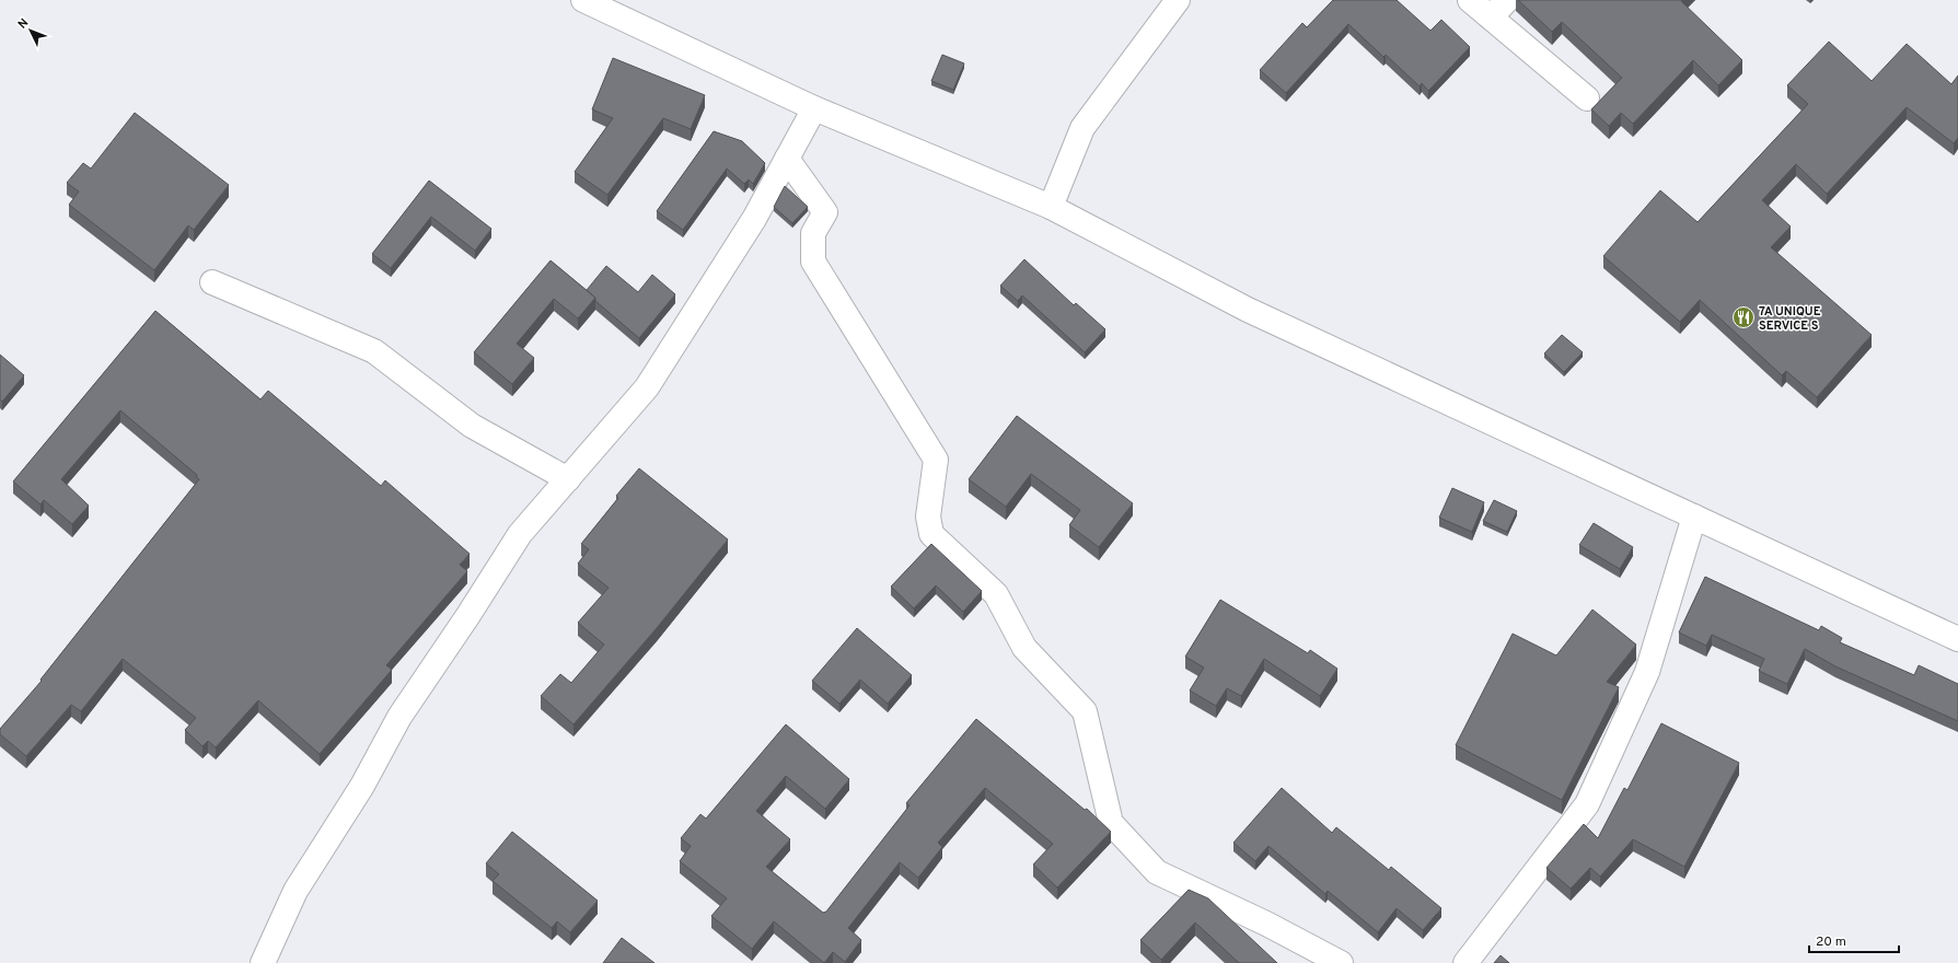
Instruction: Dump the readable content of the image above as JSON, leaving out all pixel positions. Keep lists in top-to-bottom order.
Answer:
{
  "places": {
    "restaurant": ["7A UNIQUE SERVICE S"]
  },
  "scale_bar": "20 m",
  "north": "top left"
}
